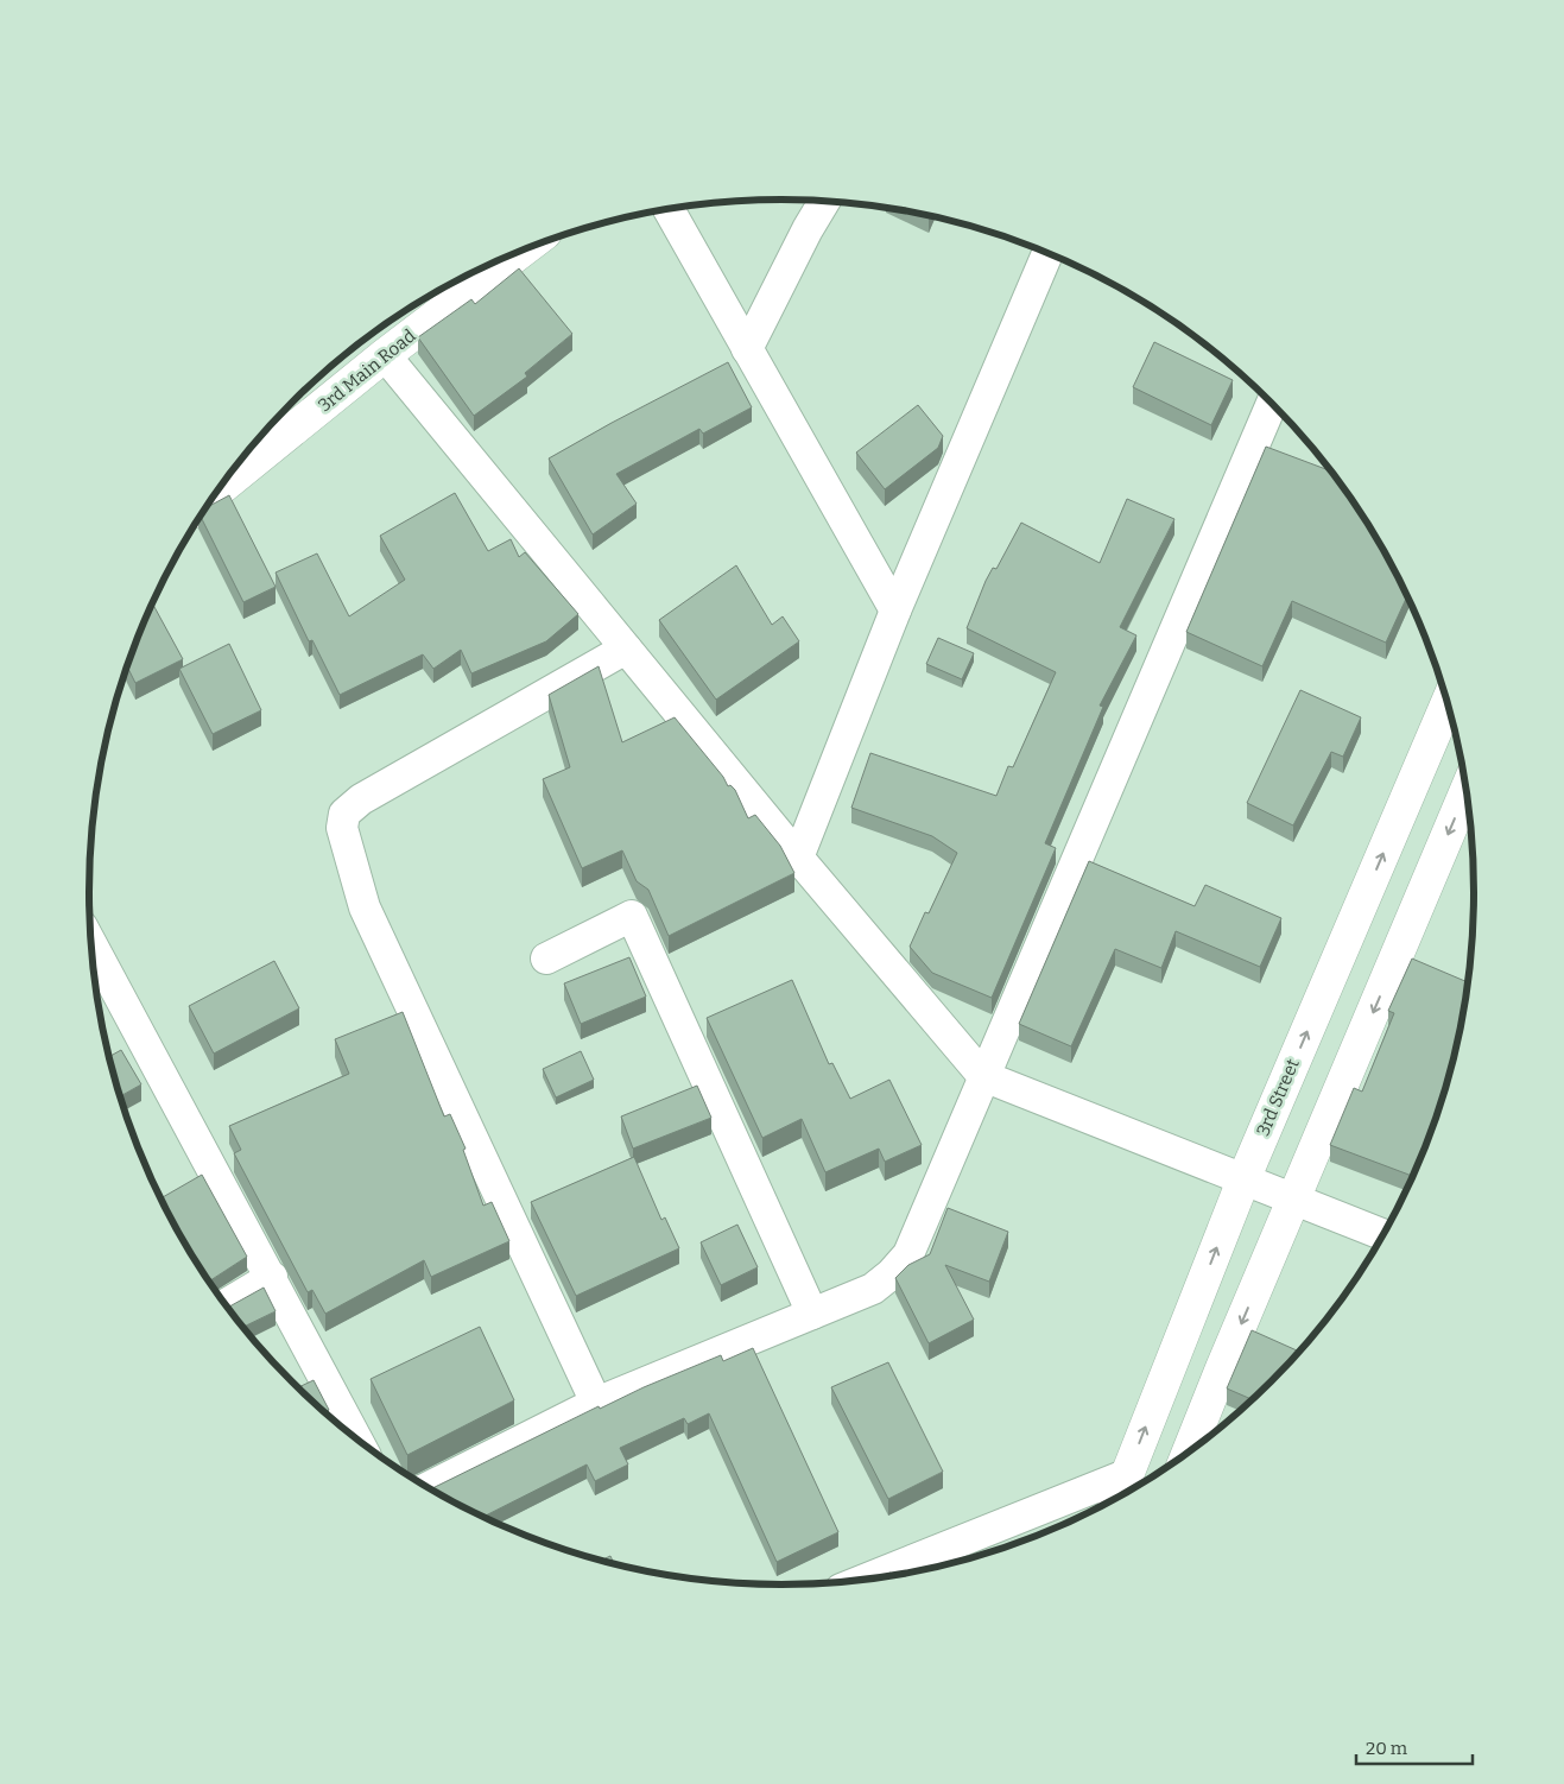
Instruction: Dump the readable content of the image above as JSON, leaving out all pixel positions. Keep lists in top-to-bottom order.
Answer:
{
  "streets": {
    "street": ["3rd Main Road", "3rd Street"]
  },
  "scale_bar": "20 m"
}
